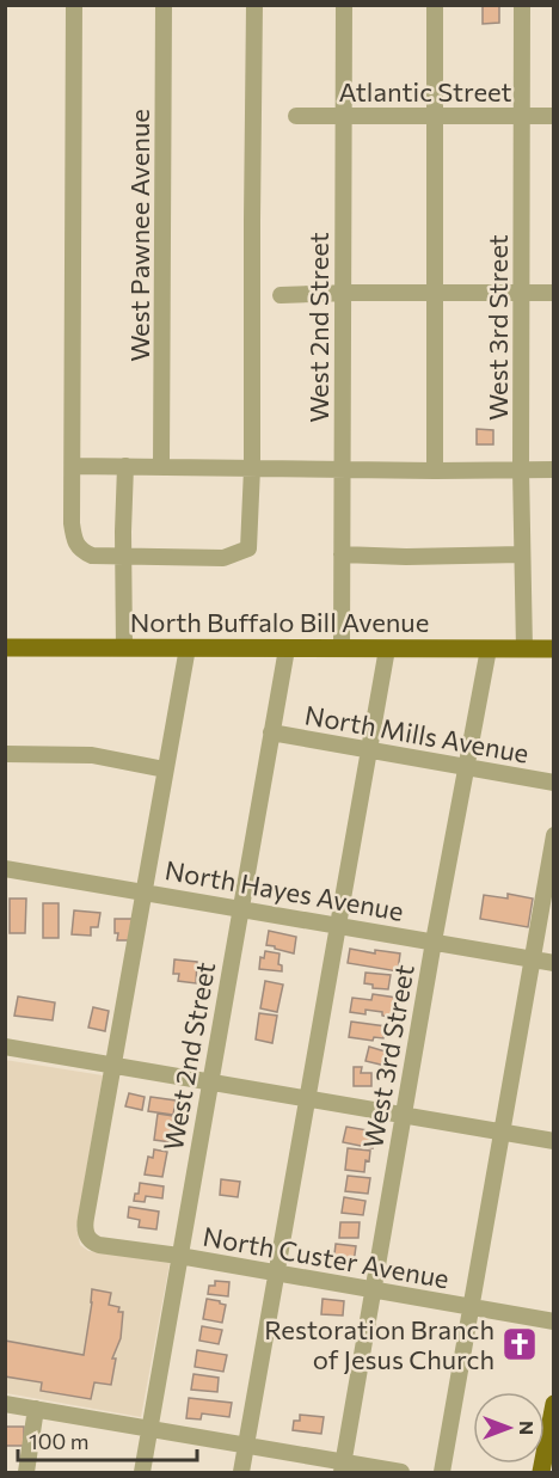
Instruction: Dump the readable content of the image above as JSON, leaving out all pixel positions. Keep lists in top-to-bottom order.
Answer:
{
  "streets": {
    "main road": ["North Buffalo Bill Avenue"],
    "street": [
      "Atlantic Street",
      "West Pawnee Avenue",
      "West 2nd Street",
      "West 3rd Street",
      "North Mills Avenue",
      "North Hayes Avenue",
      "North Custer Avenue"
    ]
  },
  "crossings": [
    ["Atlantic Street", "West 2nd Street"],
    ["Atlantic Street", "West 3rd Street"],
    ["West 2nd Street", "North Buffalo Bill Avenue"],
    ["West 2nd Street", "North Mills Avenue"],
    ["West 2nd Street", "North Hayes Avenue"],
    ["West 2nd Street", "North Custer Avenue"],
    ["West 3rd Street", "North Buffalo Bill Avenue"],
    ["West 3rd Street", "North Mills Avenue"],
    ["West 3rd Street", "North Hayes Avenue"],
    ["West 3rd Street", "North Custer Avenue"]
  ],
  "places": {
    "church": ["Restoration Branch of Jesus Church"]
  },
  "scale_bar": "100 m",
  "north": "right"
}
